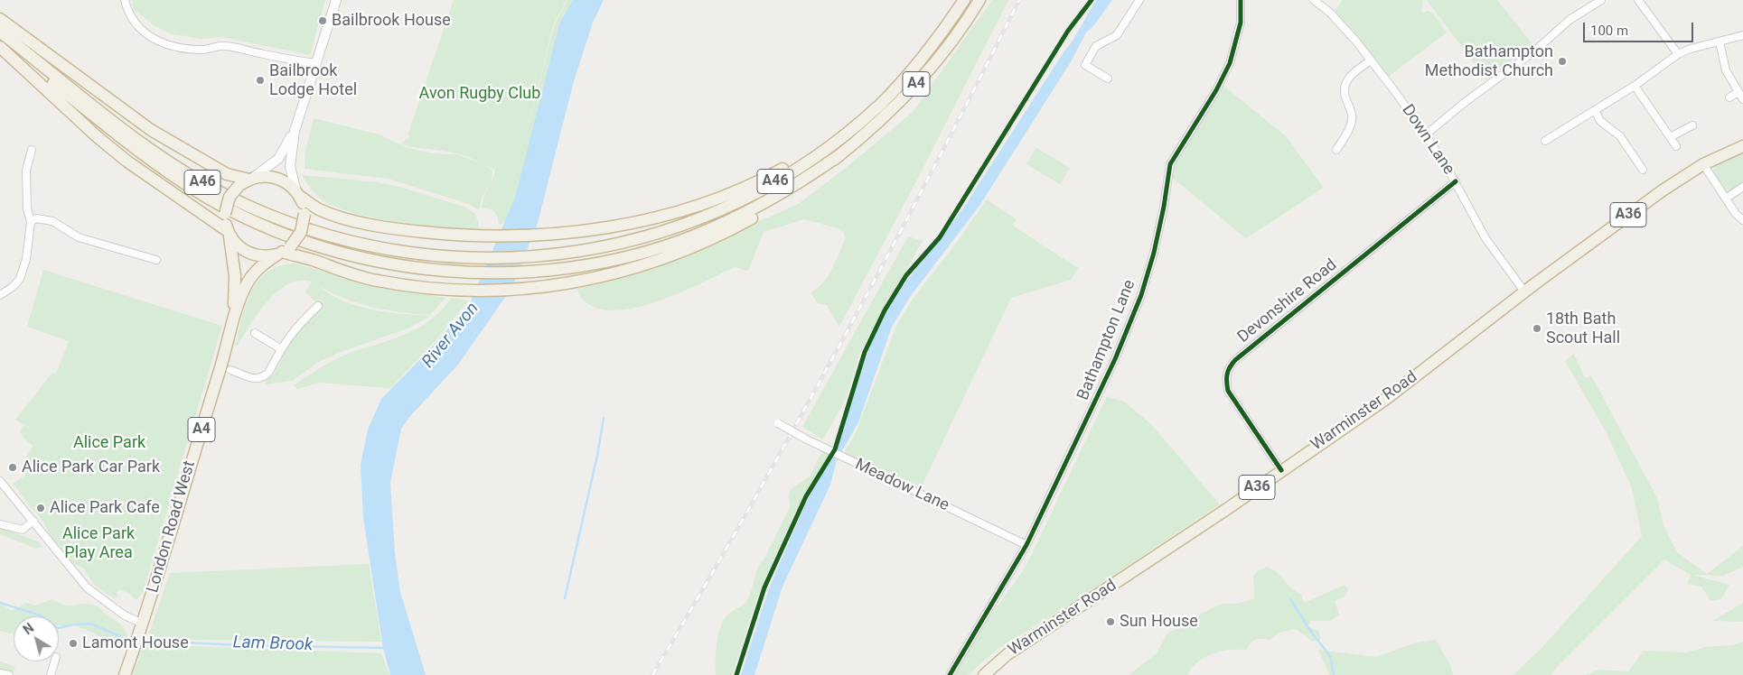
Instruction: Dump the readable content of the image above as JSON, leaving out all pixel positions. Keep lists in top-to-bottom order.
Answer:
{
  "streets": {
    "highway": [
      "A4",
      "A46",
      "A36",
      "Warminster Road",
      "London Road West"
    ],
    "street": [
      "Down Lane",
      "Devonshire Road",
      "Bathampton Lane",
      "Meadow Lane"
    ]
  },
  "crossings": [
    ["A4", "A46"],
    ["A4", "London Road West"],
    ["Down Lane", "Devonshire Road"],
    ["Down Lane", "Warminster Road"],
    ["Devonshire Road", "Warminster Road"],
    ["Bathampton Lane", "Meadow Lane"]
  ],
  "water": ["River Avon", "Lam Brook"],
  "parks": ["Avon Rugby Club", "Alice Park", "Alice Park Play Area"],
  "places": [
    "Bailbrook House",
    "Bathampton Methodist Church",
    "Bailbrook Lodge Hotel",
    "18th Bath Scout Hall",
    "Alice Park Car Park",
    "Alice Park Cafe",
    "Sun House",
    "Lamont House"
  ],
  "scale_bar": "100 m",
  "north": "top left"
}
